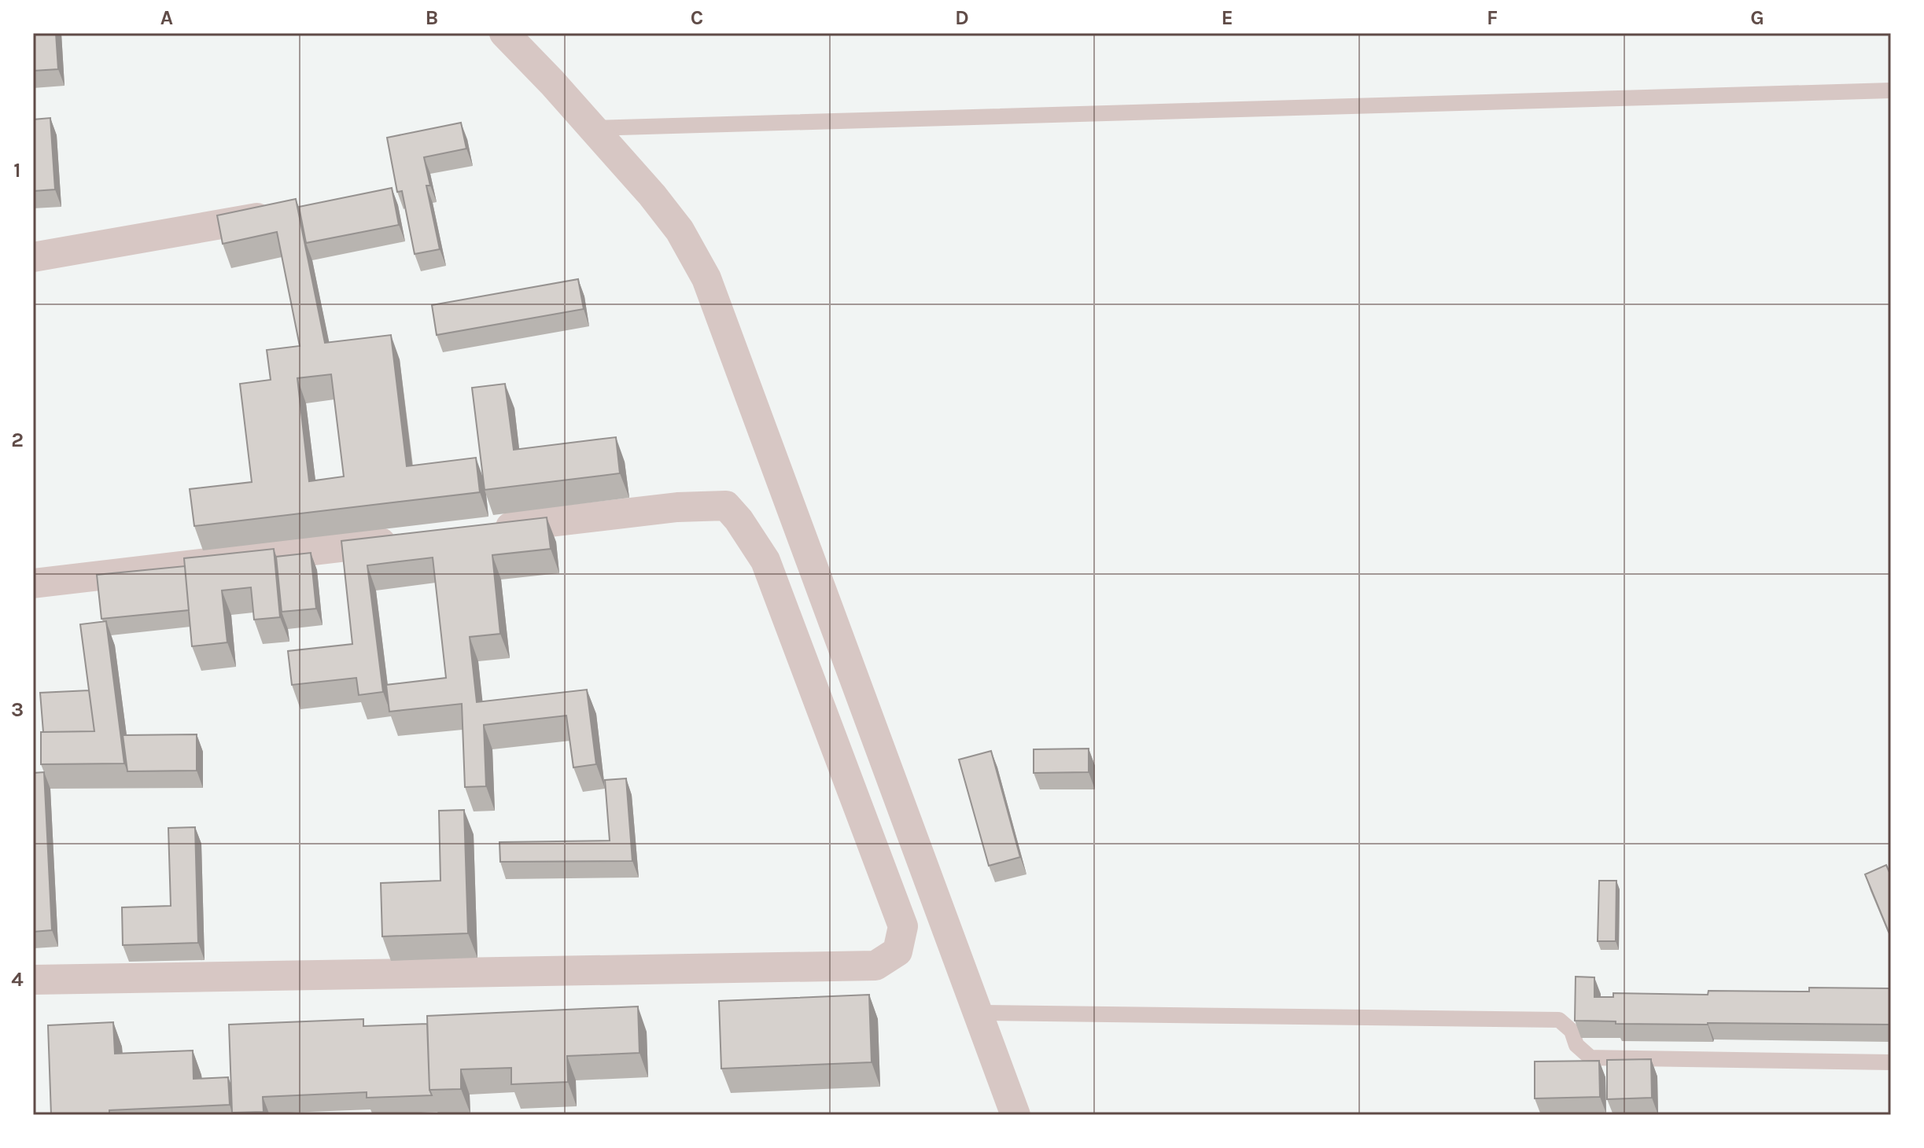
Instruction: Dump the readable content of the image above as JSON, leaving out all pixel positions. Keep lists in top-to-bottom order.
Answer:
{
  "grid": {
    "columns": [
      "A",
      "B",
      "C",
      "D",
      "E",
      "F",
      "G"
    ],
    "rows": [
      "1",
      "2",
      "3",
      "4"
    ]
  }
}
